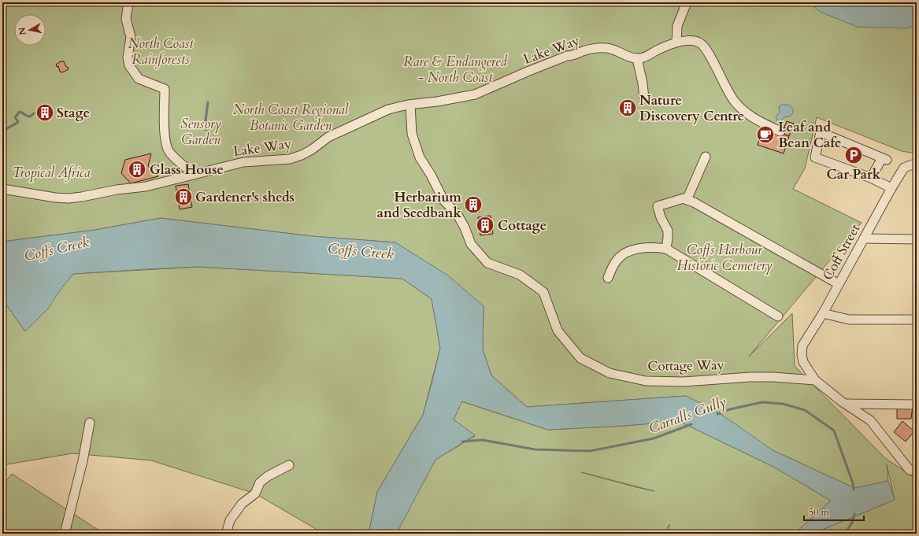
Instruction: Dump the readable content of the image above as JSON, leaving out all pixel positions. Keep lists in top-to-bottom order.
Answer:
{
  "streets": {
    "street": ["Lake Way", "Coff Street", "Cottage Way"]
  },
  "crossings": [
    ["Lake Way", "Cottage Way"],
    ["Coff Street", "Cottage Way"]
  ],
  "water": ["Coffs Creek", "Carralls Gully"],
  "parks": [
    "North Coast Rainforests",
    "Rare & Endangered - North Coast",
    "North Coast Regional Botanic Garden",
    "Sensory Garden",
    "Tropical Africa",
    "Coffs Harbour Historic Cemetery"
  ],
  "places": {
    "building": [
      "Nature Discovery Centre",
      "Stage",
      "Glass House",
      "Gardener's sheds",
      "Herbarium and Seedbank",
      "Cottage"
    ],
    "cafe": ["Leaf and Bean Cafe"],
    "parking": ["Car Park"]
  },
  "scale_bar": "50 m",
  "north": "left"
}
